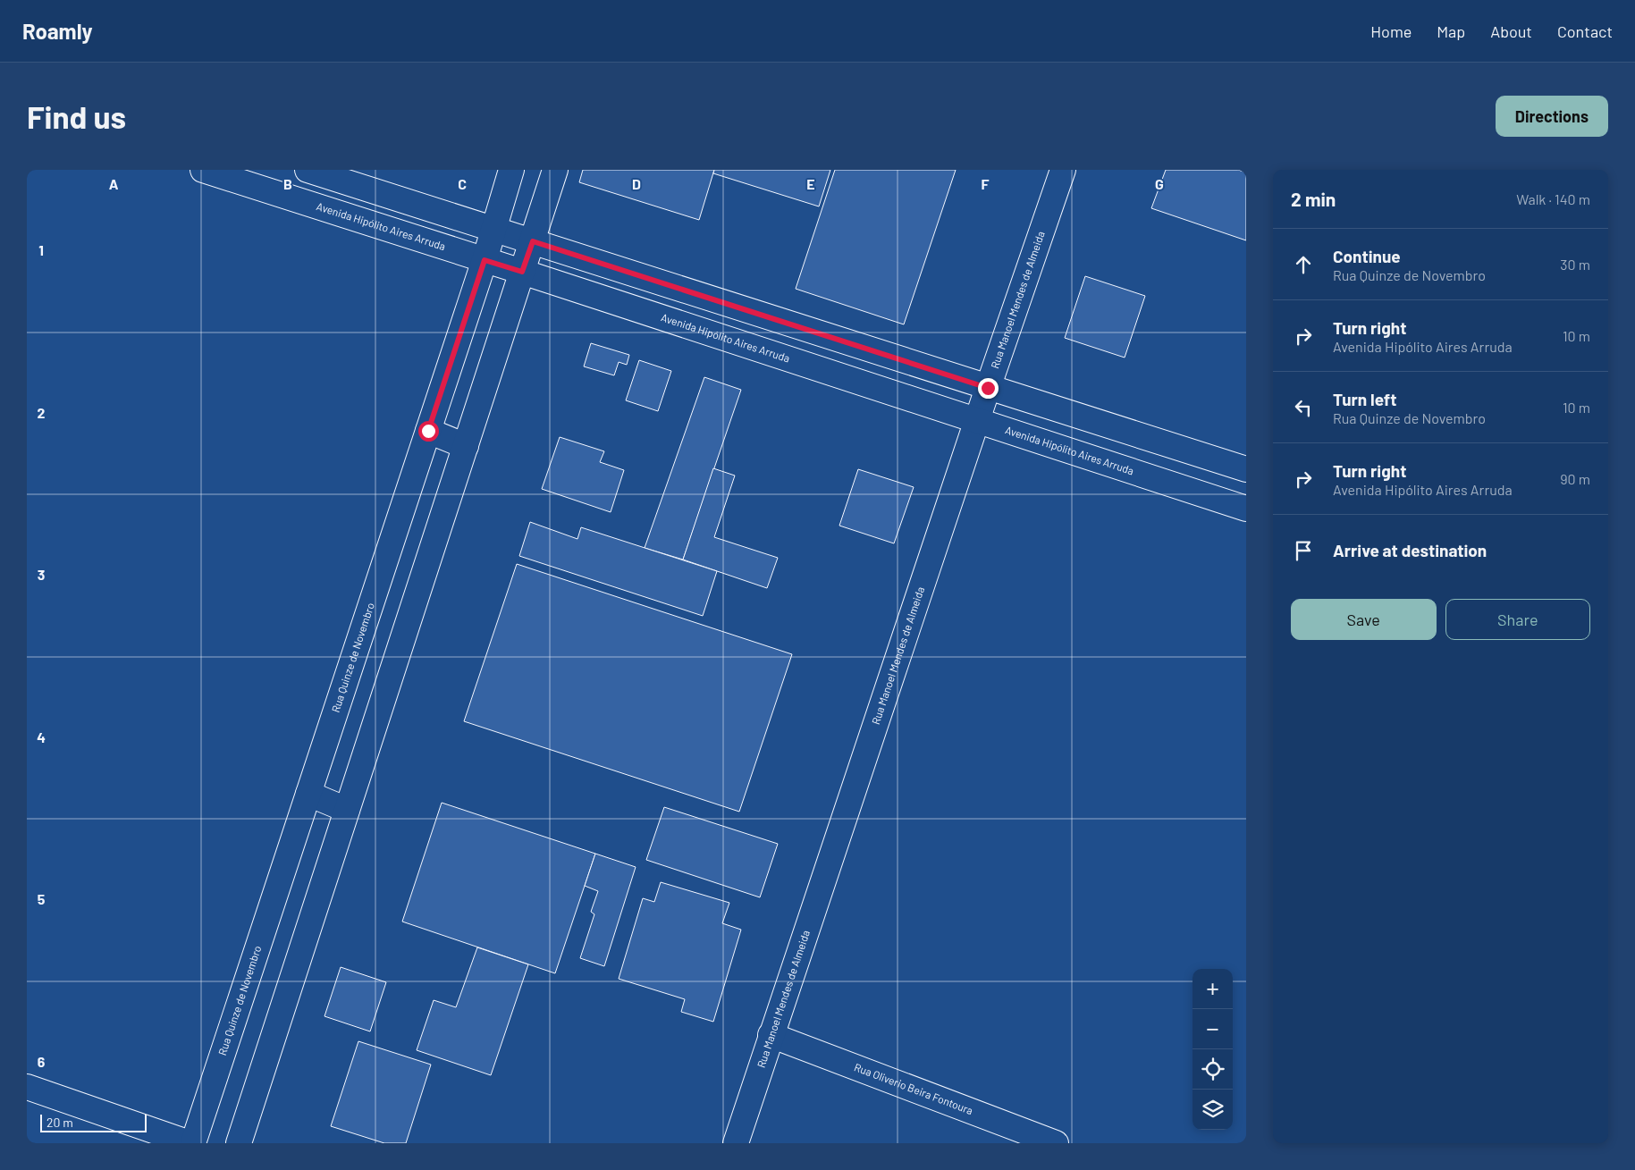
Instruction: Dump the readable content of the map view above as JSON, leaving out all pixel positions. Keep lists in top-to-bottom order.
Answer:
{
  "streets": {
    "street": [
      "Avenida Hipólito Aires Arruda",
      "Rua Manoel Mendes de Almeida",
      "Rua Quinze de Novembro",
      "Rua Oliverio Beira Fontoura"
    ]
  },
  "crossings": [
    ["Avenida Hipólito Aires Arruda", "Rua Manoel Mendes de Almeida"],
    ["Avenida Hipólito Aires Arruda", "Rua Quinze de Novembro"],
    ["Rua Manoel Mendes de Almeida", "Rua Oliverio Beira Fontoura"]
  ],
  "scale_bar": "20 m",
  "page": {
    "header": "Roamly",
    "nav": [
      "Home",
      "Map",
      "About",
      "Contact"
    ],
    "buttons": [
      "Directions",
      ["Save", "Share"]
    ],
    "title": "Find us",
    "heading": ["2 min", "Walk · 140 m"],
    "list": [
      ["Continue", "Rua Quinze de Novembro", "30 m"],
      ["Turn right", "Avenida Hipólito Aires Arruda", "10 m"],
      ["Turn left", "Rua Quinze de Novembro", "10 m"],
      ["Turn right", "Avenida Hipólito Aires Arruda", "90 m"],
      "Arrive at destination"
    ],
    "map_buttons": ["+", "−"],
    "scale": "20 m"
  },
  "grid": {
    "columns": [
      "A",
      "B",
      "C",
      "D",
      "E",
      "F",
      "G"
    ],
    "rows": [
      "1",
      "2",
      "3",
      "4",
      "5",
      "6"
    ]
  }
}
